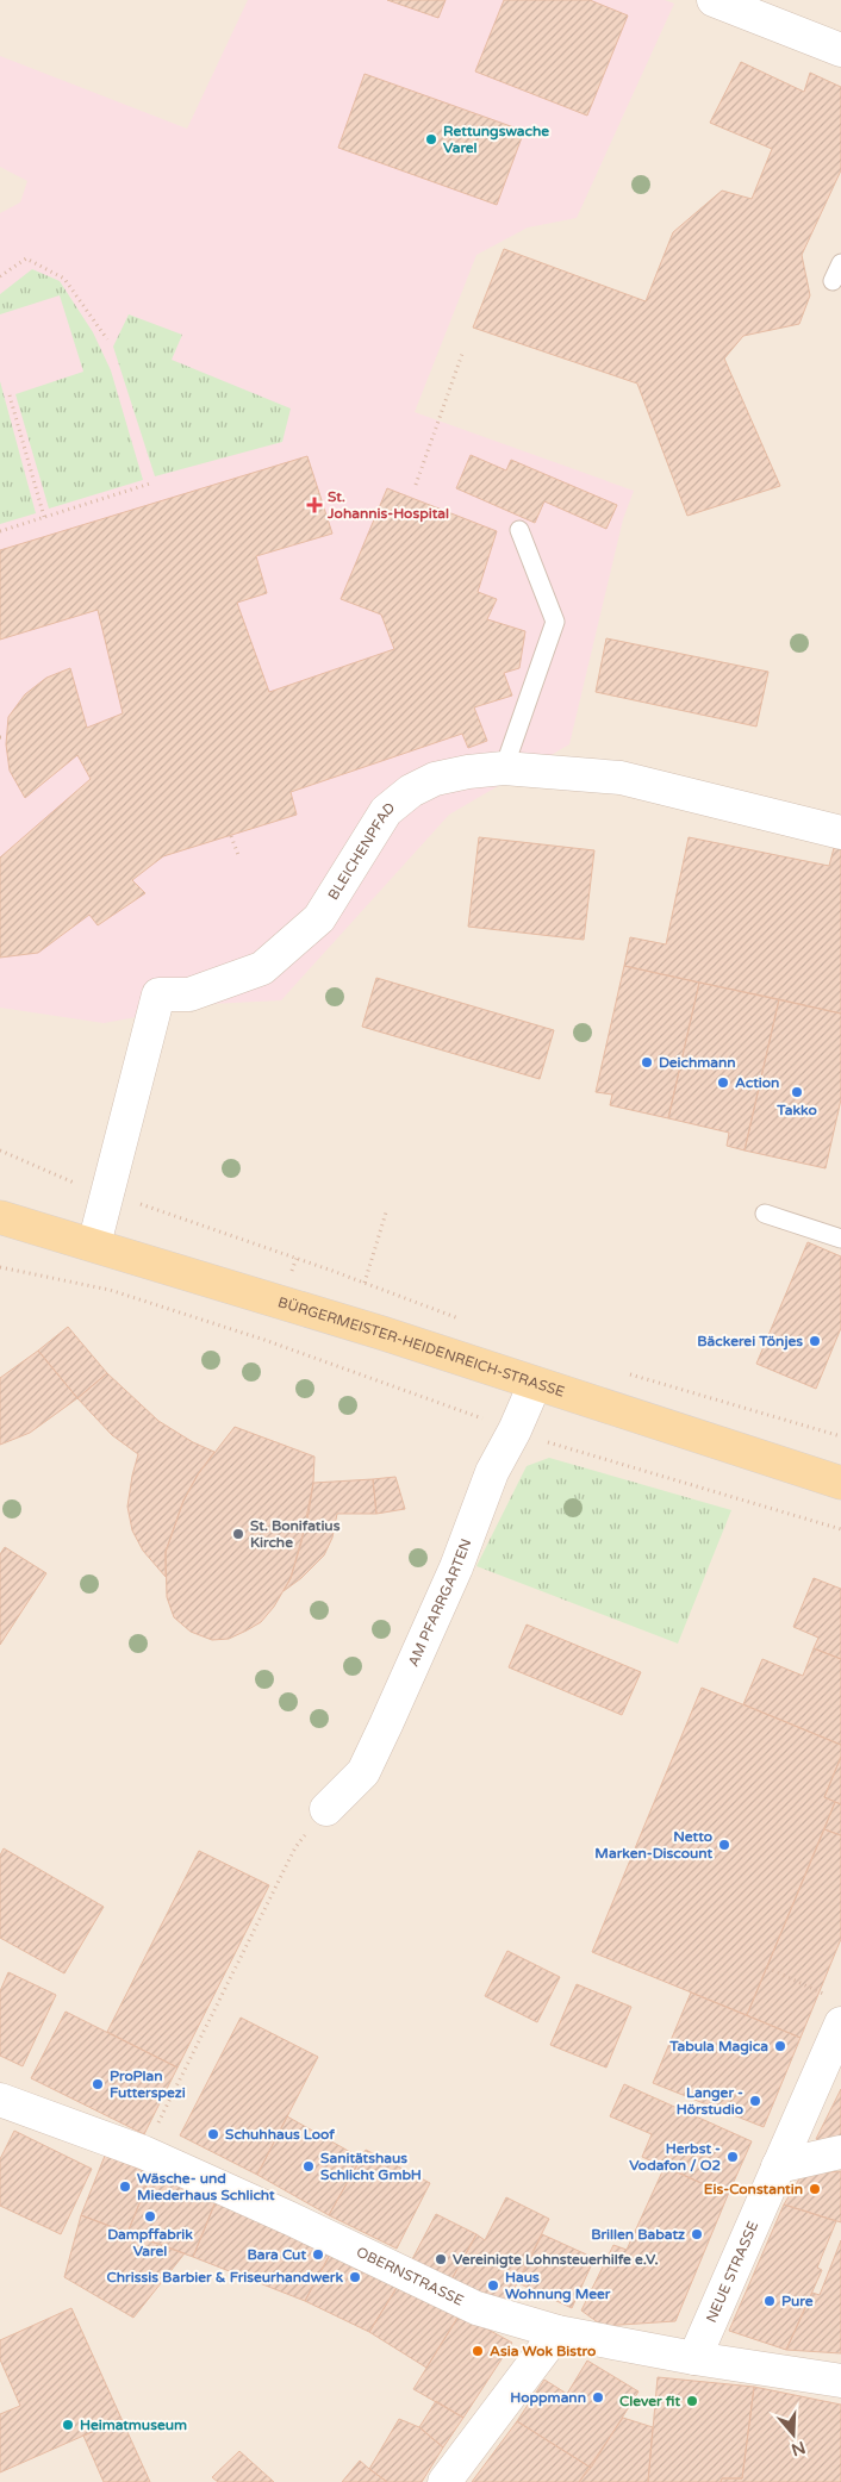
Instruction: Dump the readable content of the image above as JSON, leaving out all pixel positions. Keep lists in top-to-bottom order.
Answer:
{
  "streets": {
    "main road": ["BÜRGERMEISTER-HEIDENREICH-STRASSE"],
    "street": [
      "BLEICHENPFAD",
      "AM PFARRGARTEN",
      "NEUE STRASSE",
      "OBERNSTRASSE"
    ]
  },
  "crossings": [
    ["BLEICHENPFAD", "BÜRGERMEISTER-HEIDENREICH-STRASSE"],
    ["BÜRGERMEISTER-HEIDENREICH-STRASSE", "AM PFARRGARTEN"],
    ["NEUE STRASSE", "OBERNSTRASSE"]
  ],
  "places": {
    "other": [
      "Rettungswache Varel",
      "Deichmann",
      "Action",
      "Takko",
      "Bäckerei Tönjes",
      "St. Bonifatius Kirche",
      "Netto Marken-Discount",
      "Tabula Magica",
      "ProPlan Futterspezi",
      "Langer - Hörstudio",
      "Schuhhaus Loof",
      "Herbst - Vodafon / O2",
      "Sanitätshaus Schlicht GmbH",
      "Wäsche- und Miederhaus Schlicht",
      "Eis-Constantin",
      "Dampffabrik Varel",
      "Brillen Babatz",
      "Bara Cut",
      "Vereinigte Lohnsteuerhilfe e.V.",
      "Chrissis Barbier & Friseurhandwerk",
      "Haus Wohnung Meer",
      "Pure",
      "Asia Wok Bistro",
      "Hoppmann",
      "Clever fit",
      "Heimatmuseum"
    ],
    "health": ["St. Johannis-Hospital"]
  },
  "north": "bottom"
}
